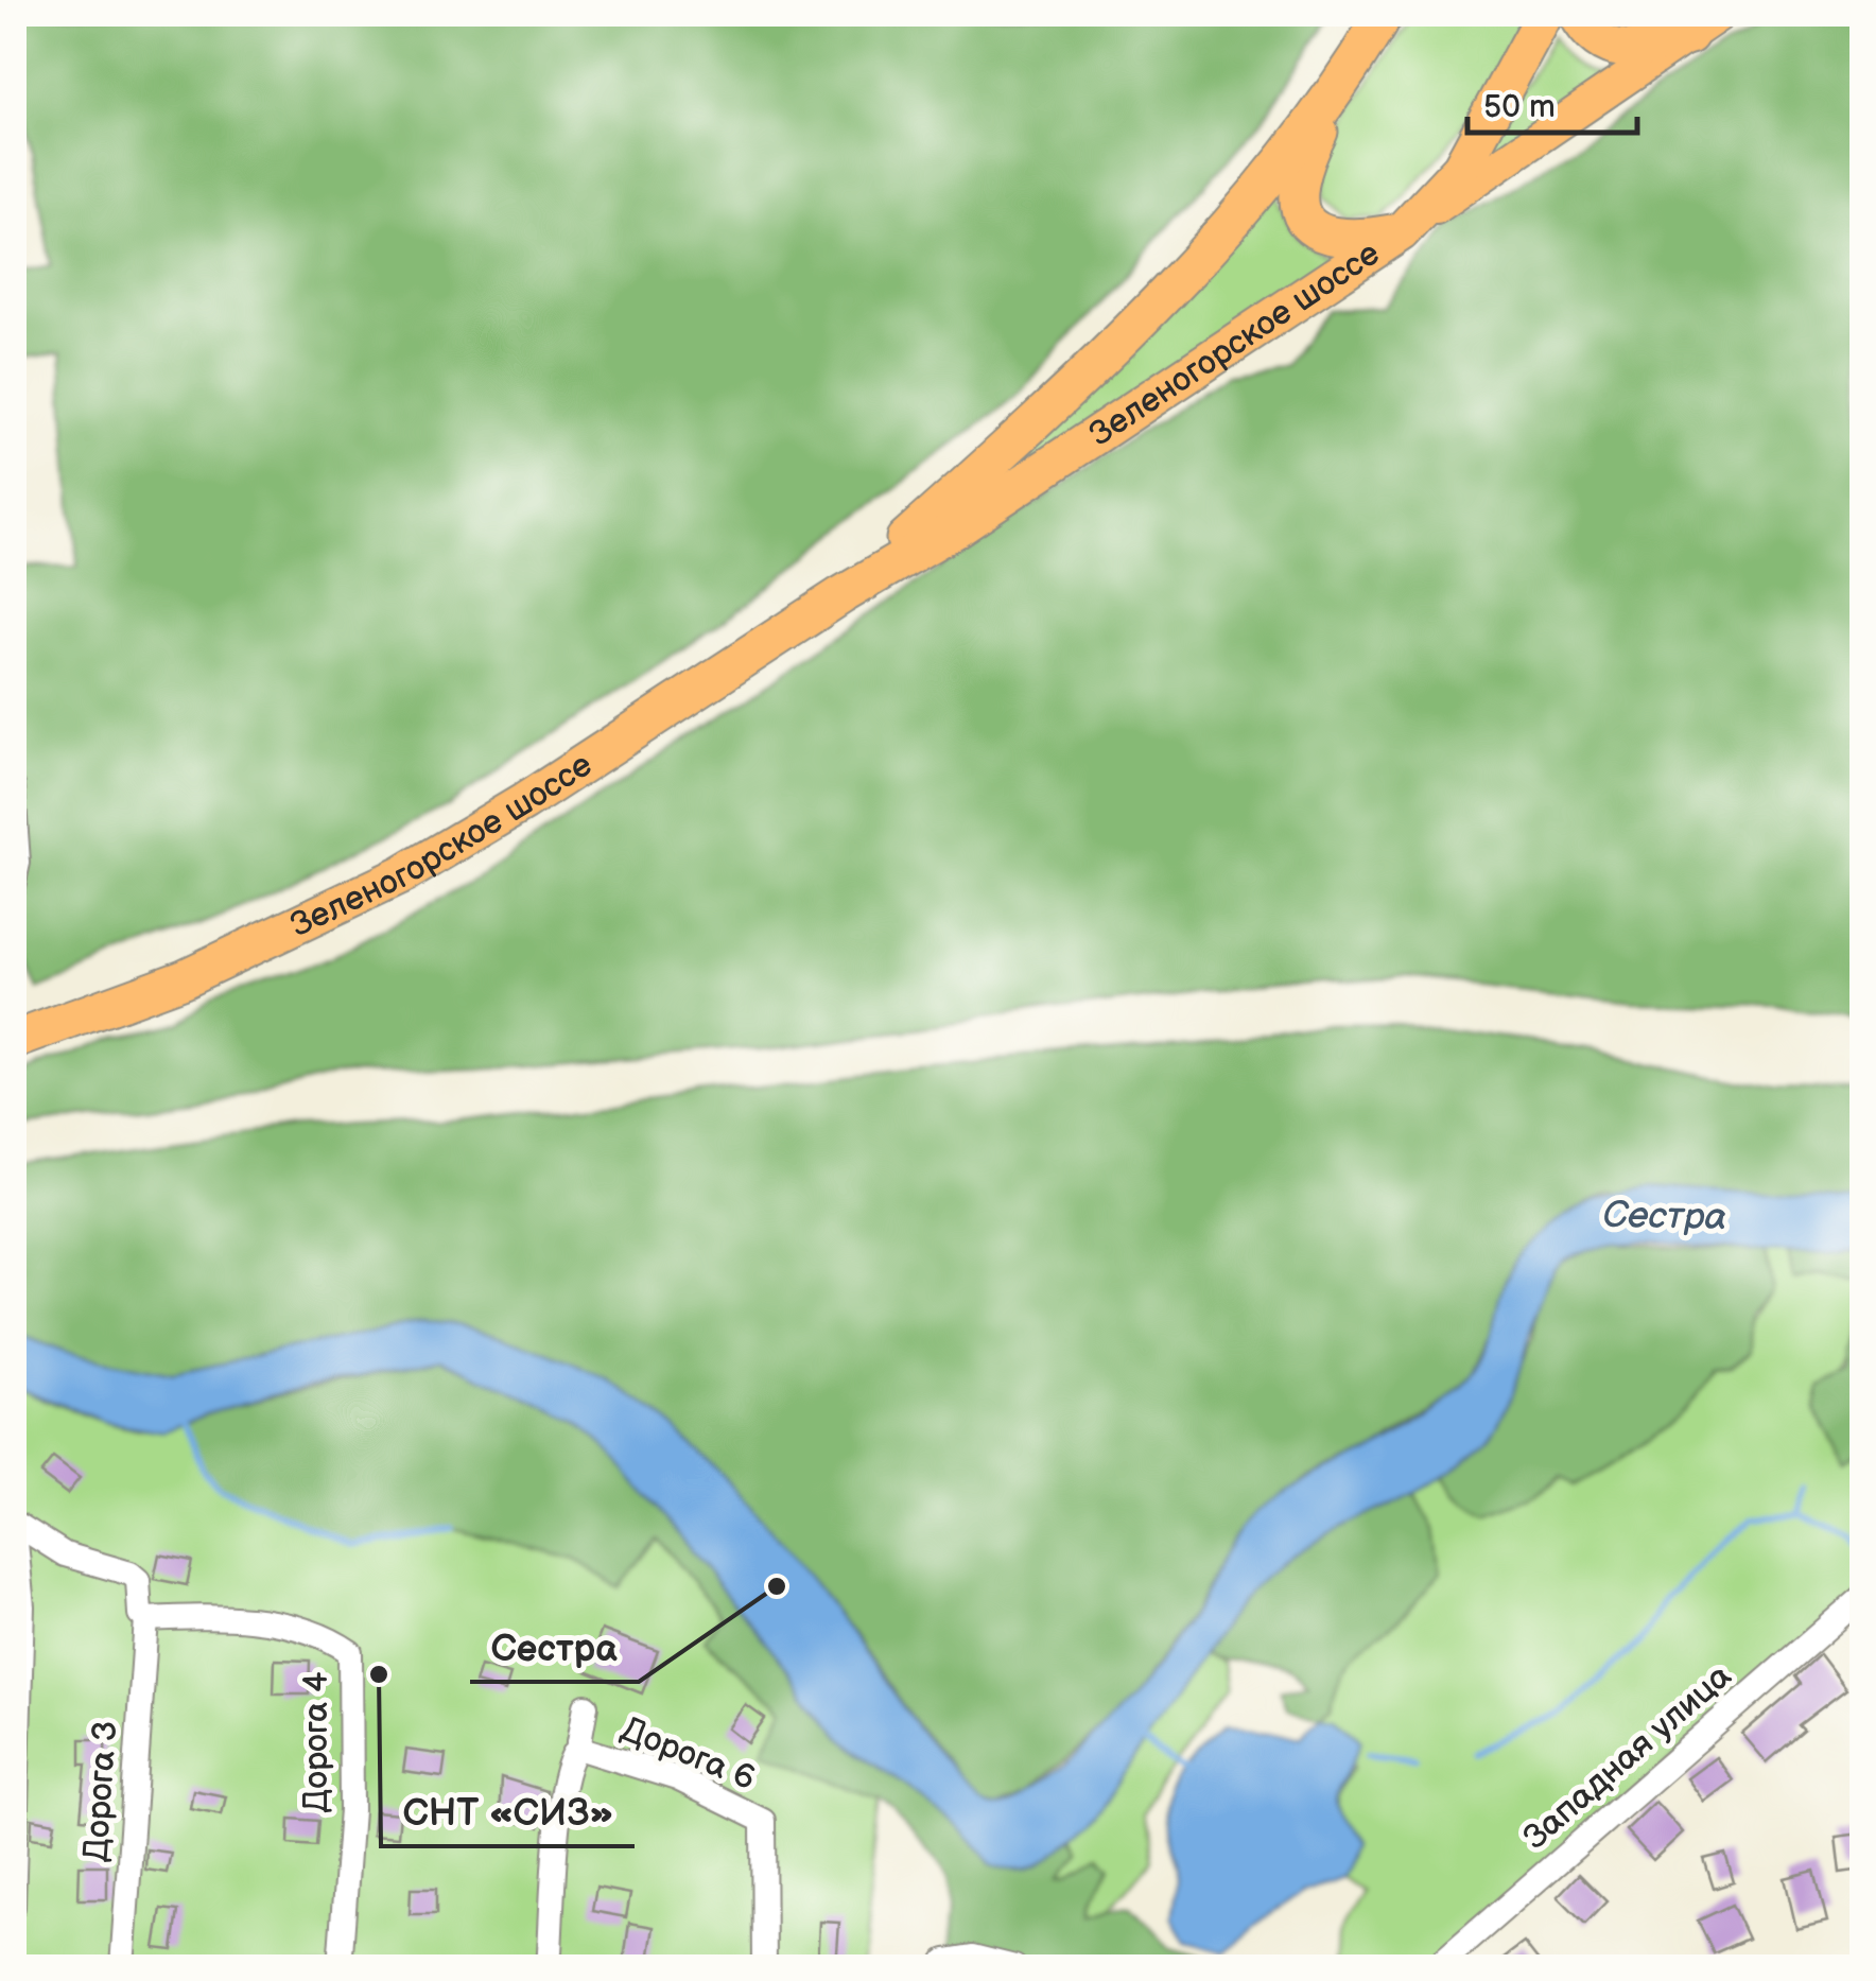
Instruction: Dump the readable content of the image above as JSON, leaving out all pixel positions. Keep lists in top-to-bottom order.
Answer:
{
  "streets": {
    "highway": ["Зеленогорское шоссе"],
    "street": [
      "Дорога 4",
      "Дорога 6",
      "Западная улица",
      "Дорога 3"
    ]
  },
  "crossings": [
    ["Дорога 4", "Дорога 3"]
  ],
  "water": ["Сестра"],
  "places": ["Сестра", "СНТ «СИЗ»"],
  "scale_bar": "50 m"
}
